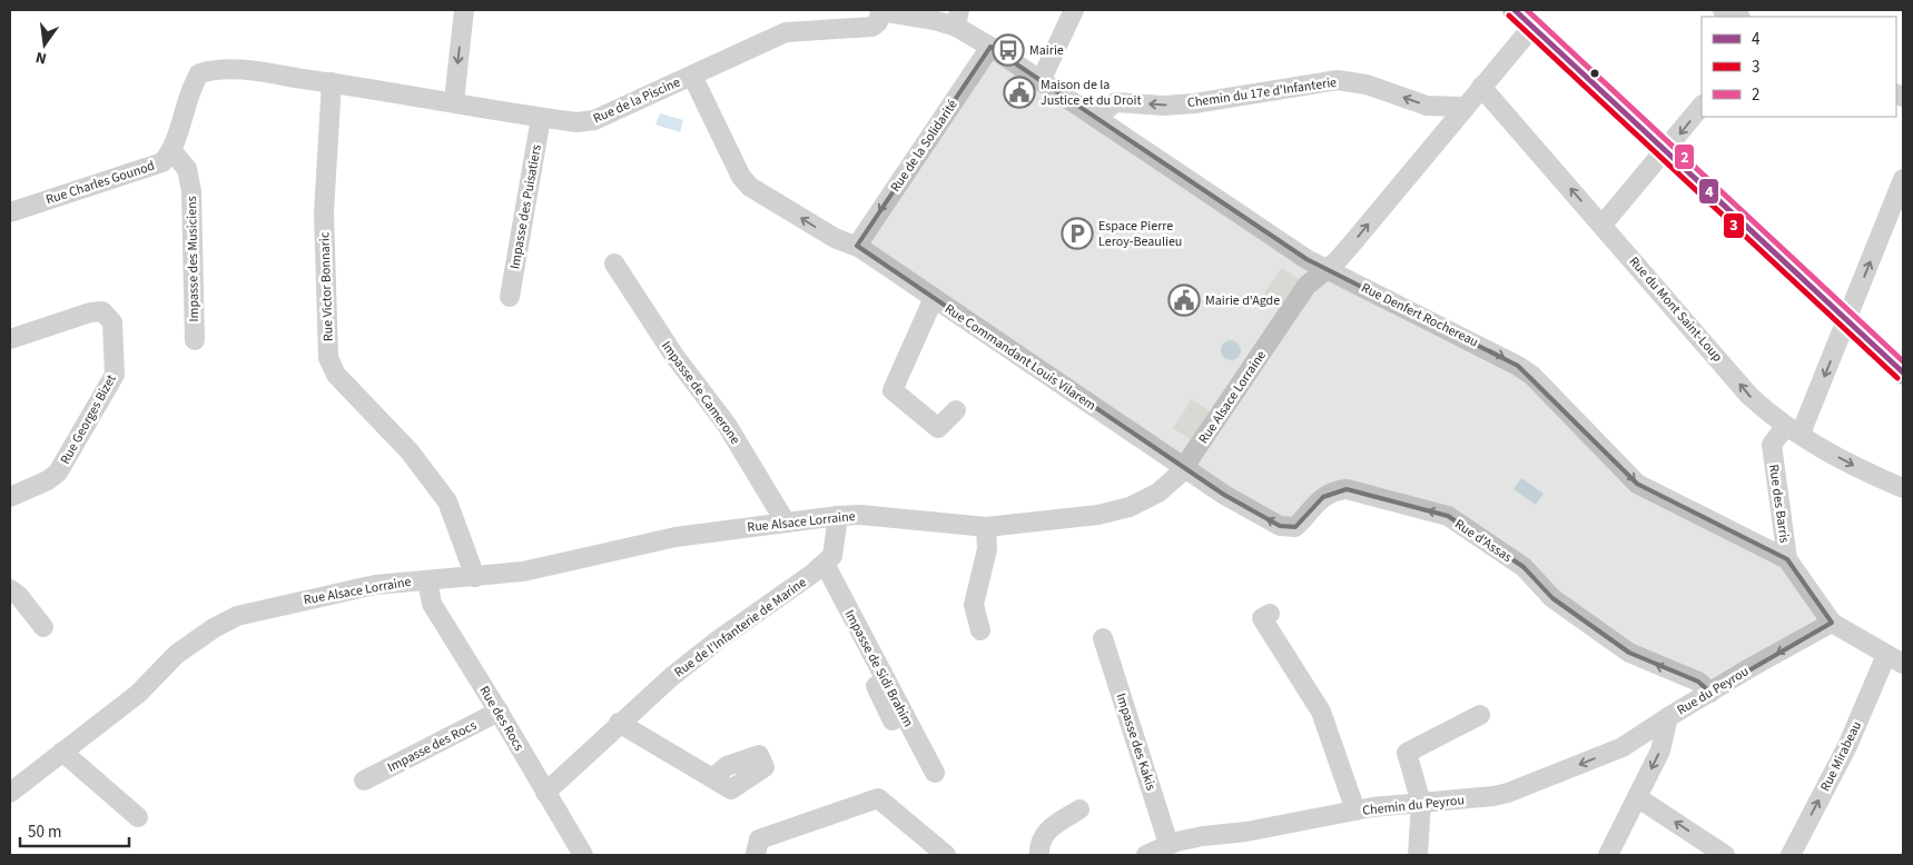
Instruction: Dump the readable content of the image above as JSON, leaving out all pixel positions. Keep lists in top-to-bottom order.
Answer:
{
  "streets": {
    "street": [
      "Chemin du 17e d'Infanterie",
      "Rue de la Piscine",
      "Rue de la Solidarité",
      "Rue Charles Gounod",
      "Impasse des Puisatiers",
      "Impasse des Musiciens",
      "Rue Victor Bonnaric",
      "Rue du Mont Saint-Loup",
      "Rue Denfert Rochereau",
      "Rue Commandant Louis Vilarem",
      "Impasse de Camerone",
      "Rue Alsace Lorraine",
      "Rue Georges Bizet",
      "Rue des Barris",
      "Rue d'Assas",
      "Rue de l'Infanterie de Marine",
      "Impasse de Sidi Brahim",
      "Rue du Peyrou",
      "Rue des Rocs",
      "Impasse des Kakis",
      "Impasse des Rocs",
      "Rue Mirabeau",
      "Chemin du Peyrou"
    ]
  },
  "crossings": [
    ["Chemin du 17e d'Infanterie", "Rue Denfert Rochereau"],
    ["Chemin du 17e d'Infanterie", "Rue Alsace Lorraine"],
    ["Rue de la Piscine", "Rue de la Solidarité"],
    ["Rue de la Piscine", "Rue Charles Gounod"],
    ["Rue de la Piscine", "Impasse des Puisatiers"],
    ["Rue de la Piscine", "Impasse des Musiciens"],
    ["Rue de la Piscine", "Rue Victor Bonnaric"],
    ["Rue de la Piscine", "Rue Denfert Rochereau"],
    ["Rue de la Piscine", "Rue Commandant Louis Vilarem"],
    ["Rue de la Solidarité", "Rue Commandant Louis Vilarem"],
    ["Rue Charles Gounod", "Impasse des Musiciens"],
    ["Rue Victor Bonnaric", "Rue Alsace Lorraine"],
    ["Rue du Mont Saint-Loup", "Rue Alsace Lorraine"],
    ["Rue du Mont Saint-Loup", "Rue des Barris"],
    ["Rue Denfert Rochereau", "Rue Alsace Lorraine"],
    ["Rue Denfert Rochereau", "Rue des Barris"],
    ["Rue Commandant Louis Vilarem", "Rue Alsace Lorraine"],
    ["Rue Commandant Louis Vilarem", "Rue d'Assas"],
    ["Impasse de Camerone", "Rue Alsace Lorraine"],
    ["Rue Alsace Lorraine", "Rue d'Assas"],
    ["Rue Alsace Lorraine", "Rue des Rocs"],
    ["Rue des Barris", "Rue du Peyrou"],
    ["Rue des Barris", "Rue Mirabeau"],
    ["Rue d'Assas", "Rue du Peyrou"],
    ["Rue de l'Infanterie de Marine", "Impasse de Sidi Brahim"],
    ["Rue de l'Infanterie de Marine", "Rue des Rocs"],
    ["Rue du Peyrou", "Chemin du Peyrou"],
    ["Rue des Rocs", "Impasse des Rocs"],
    ["Impasse des Kakis", "Chemin du Peyrou"]
  ],
  "one_way": [
    "Chemin du 17e d'Infanterie",
    "Rue de la Solidarité",
    "Rue Denfert Rochereau",
    "Rue Commandant Louis Vilarem",
    "Rue d'Assas",
    "Rue du Peyrou",
    "Rue Mirabeau",
    "Chemin du Peyrou"
  ],
  "places": {
    "bus stop": ["Mairie"],
    "public building": ["Maison de la Justice et du Droit", "Mairie d'Agde"],
    "parking": ["Espace Pierre Leroy-Beaulieu"]
  },
  "lines": ["transit line 4", "transit line 2", "transit line 3"],
  "legend": ["4", "3", "2"],
  "scale_bar": "50 m",
  "north": "bottom"
}
